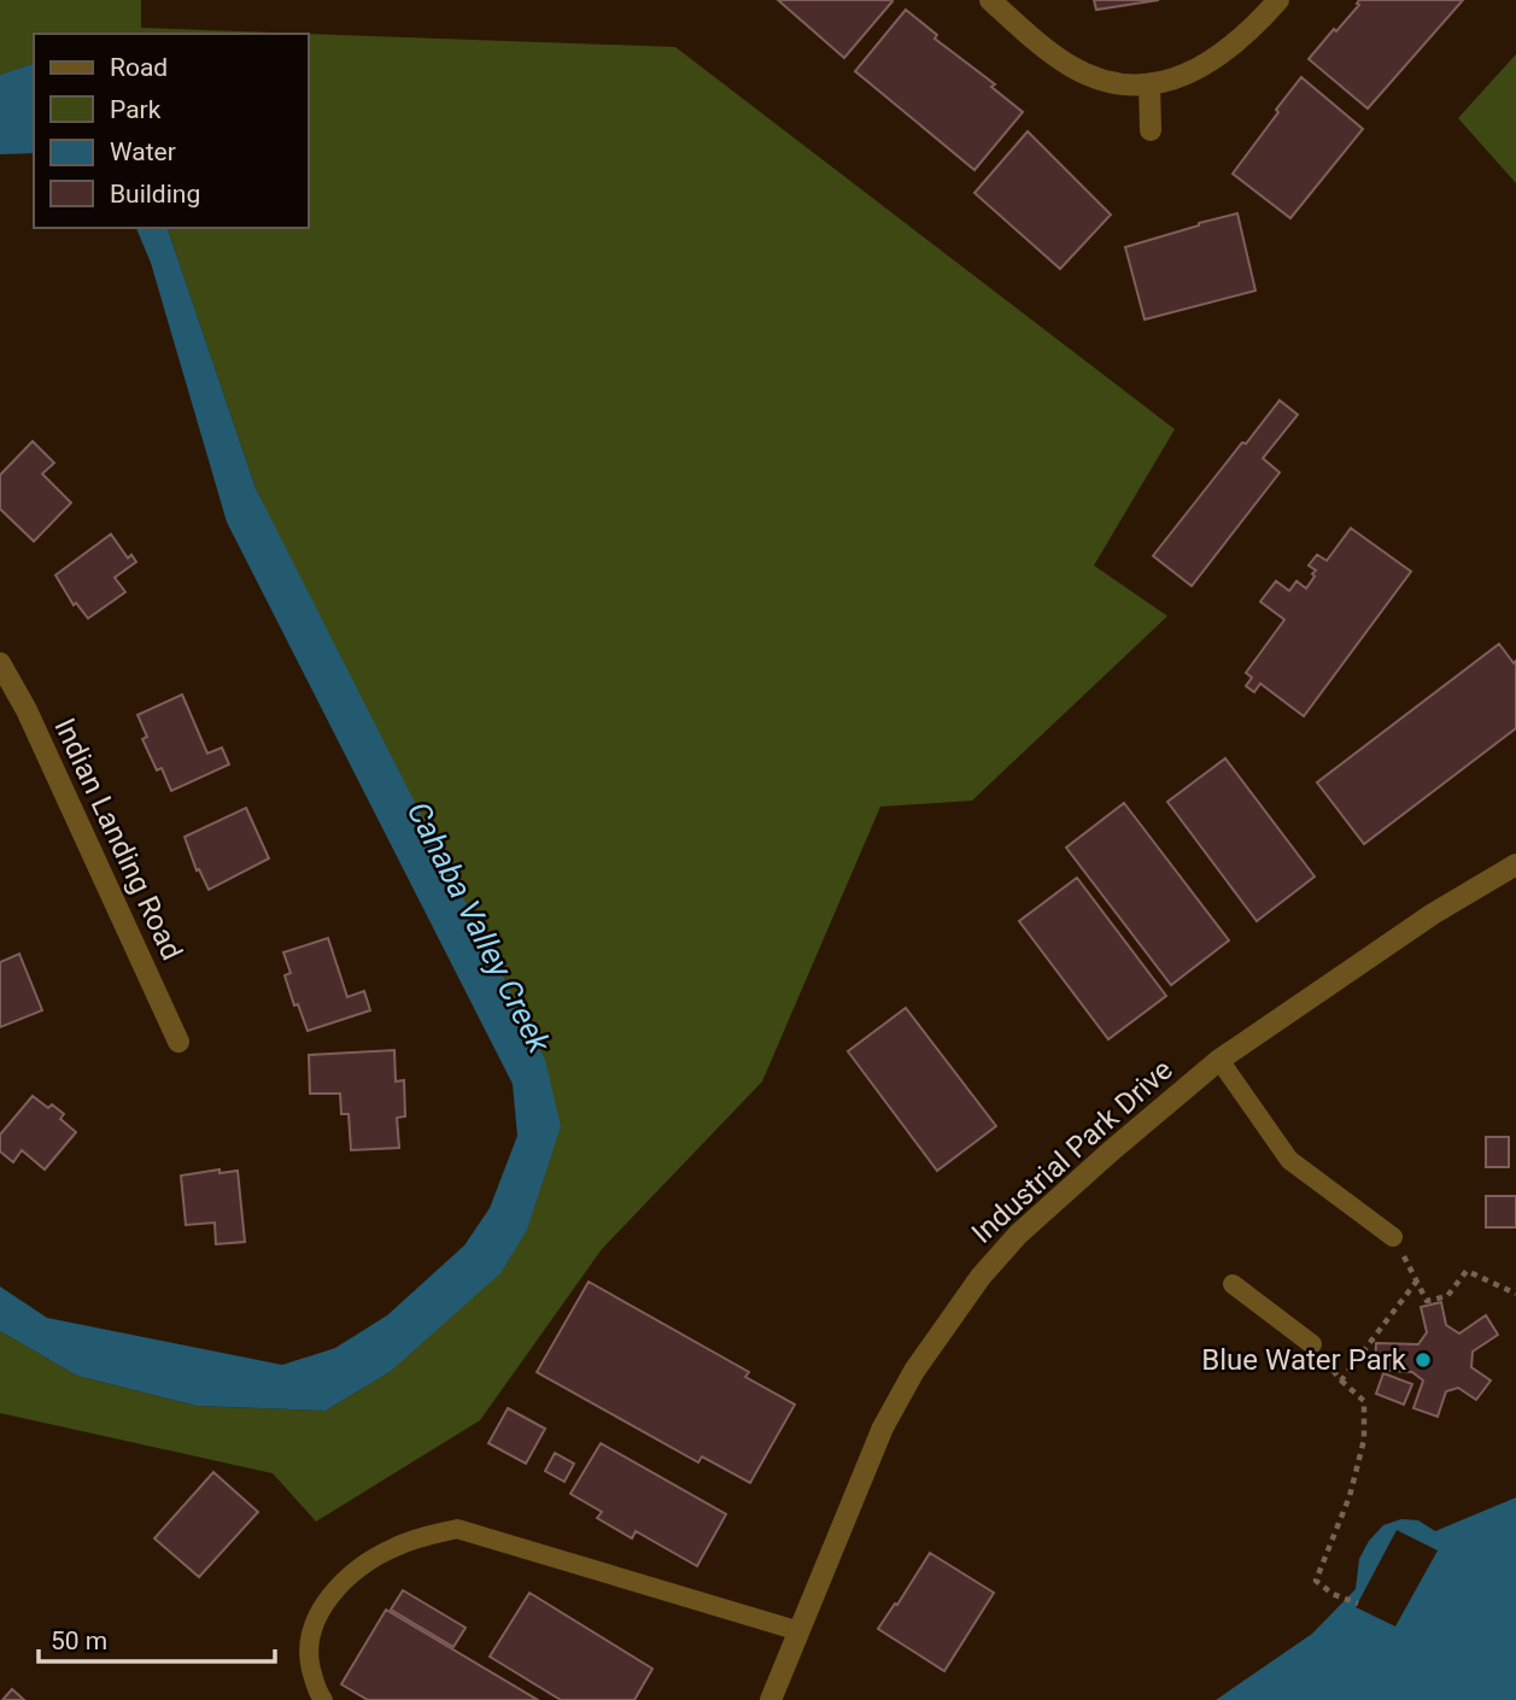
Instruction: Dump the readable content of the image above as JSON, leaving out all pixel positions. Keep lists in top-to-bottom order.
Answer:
{
  "streets": {
    "street": ["Indian Landing Road", "Industrial Park Drive"]
  },
  "water": ["Cahaba Valley Creek"],
  "places": ["Blue Water Park"],
  "legend": [
    "Road",
    "Park",
    "Water",
    "Building"
  ],
  "scale_bar": "50 m"
}
